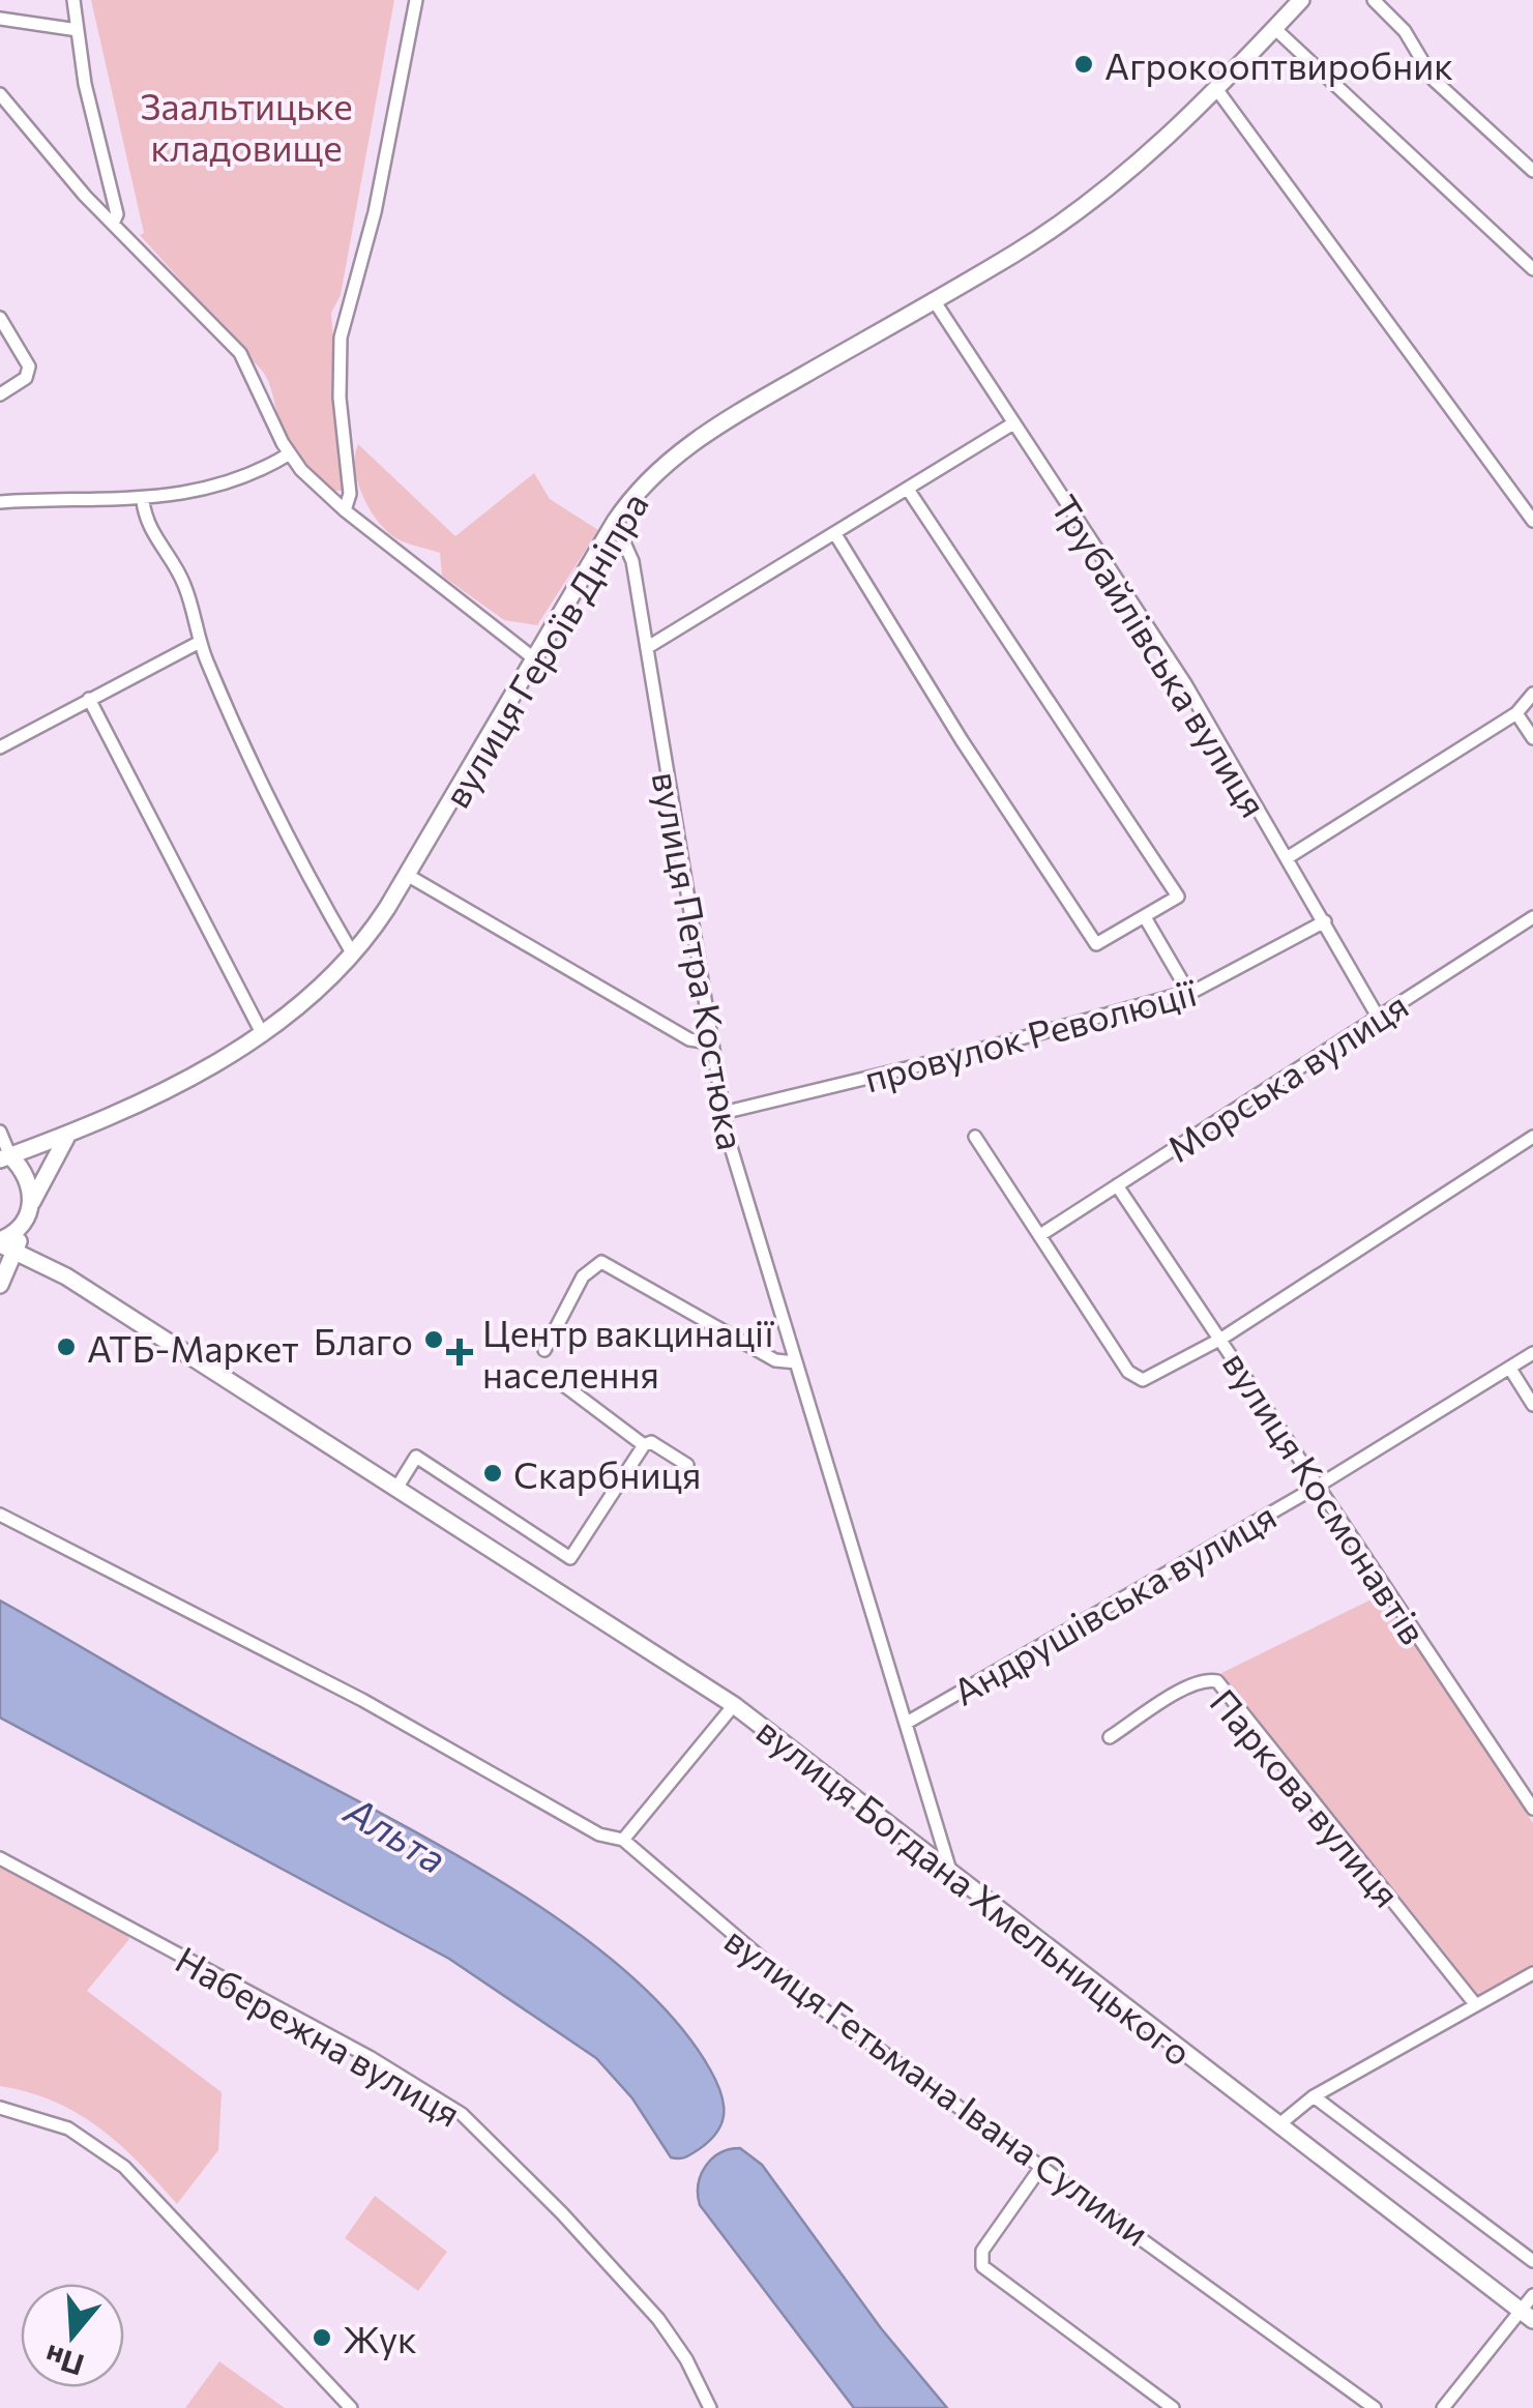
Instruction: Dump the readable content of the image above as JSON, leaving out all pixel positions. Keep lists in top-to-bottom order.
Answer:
{
  "streets": {
    "main road": ["вулиця Героїв Дніпра", "вулиця Богдана Хмельницького"],
    "street": [
      "Трубайлівська вулиця",
      "вулиця Петра Костюка",
      "провулок Революції",
      "Морська вулиця",
      "вулиця Космонавтів",
      "Андрушівська вулиця",
      "Паркова вулиця",
      "Набережна вулиця",
      "вулиця Гетьмана Івана Сулими"
    ]
  },
  "crossings": [
    ["вулиця Героїв Дніпра", "Трубайлівська вулиця"],
    ["вулиця Героїв Дніпра", "вулиця Петра Костюка"],
    ["Трубайлівська вулиця", "провулок Революції"],
    ["Трубайлівська вулиця", "Морська вулиця"],
    ["вулиця Петра Костюка", "провулок Революції"],
    ["вулиця Петра Костюка", "Андрушівська вулиця"],
    ["вулиця Петра Костюка", "вулиця Богдана Хмельницького"],
    ["Морська вулиця", "вулиця Космонавтів"],
    ["вулиця Космонавтів", "Андрушівська вулиця"]
  ],
  "water": ["Альта"],
  "parks": ["Заальтицьке кладовище"],
  "places": {
    "other": [
      "Агрокооптвиробник",
      "Благо",
      "АТБ-Маркет",
      "Скарбниця",
      "Жук"
    ],
    "health": ["Центр вакцинації населення"]
  },
  "north": "bottom"
}
